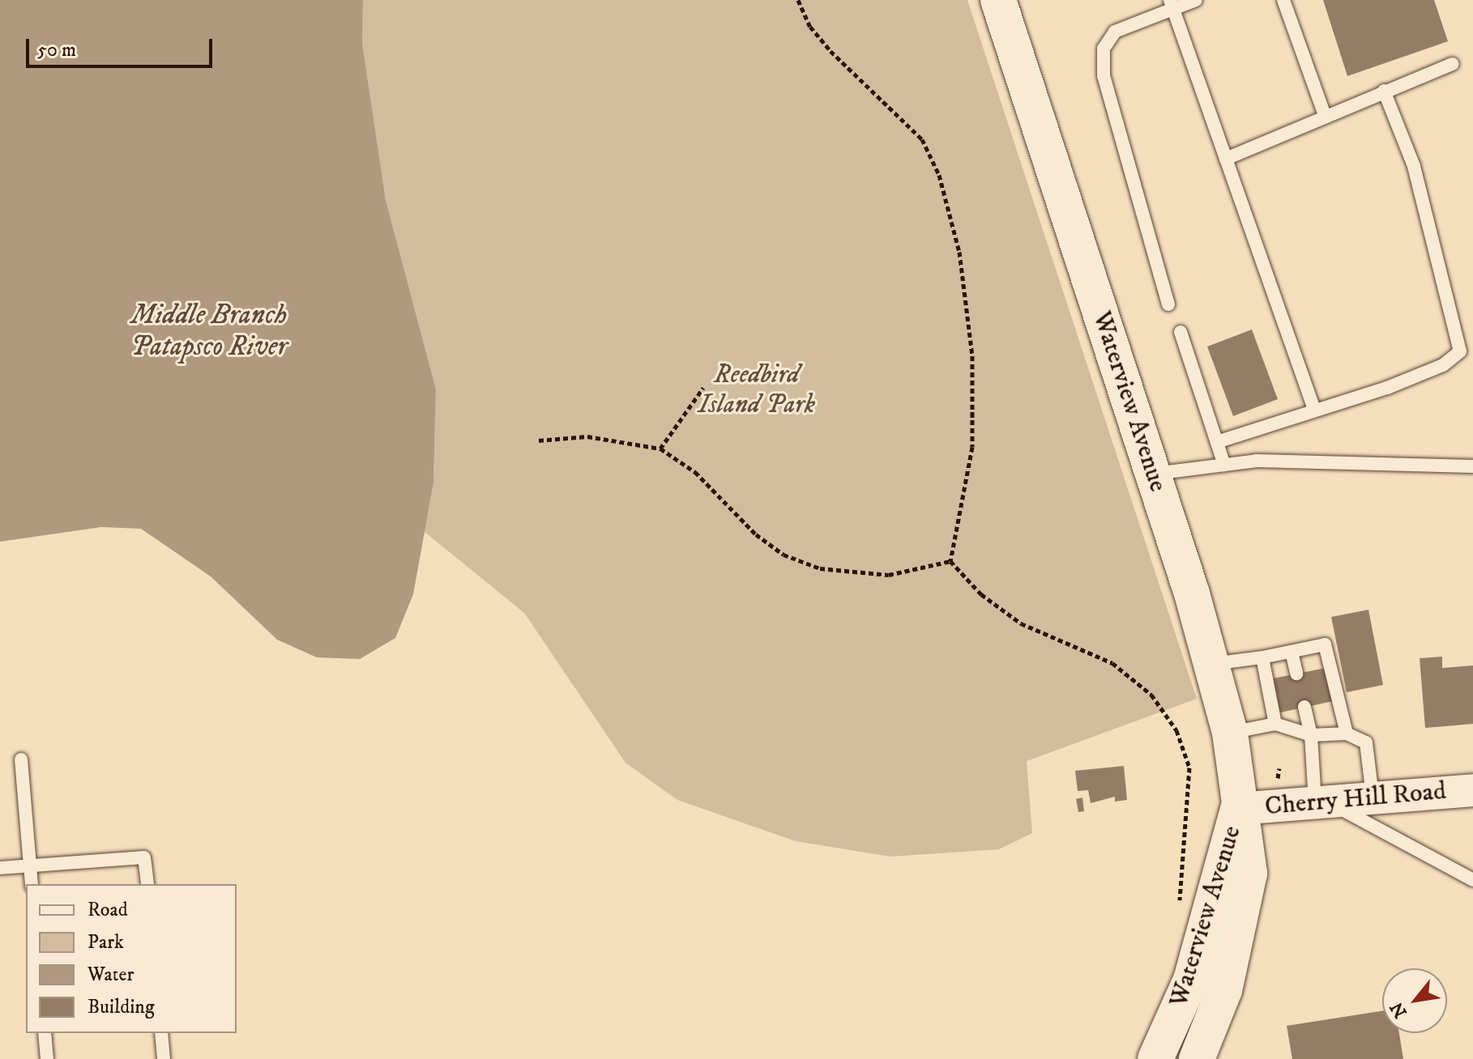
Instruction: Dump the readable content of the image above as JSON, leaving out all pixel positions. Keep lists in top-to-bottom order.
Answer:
{
  "streets": {
    "main road": ["Waterview Avenue"],
    "street": ["Cherry Hill Road"]
  },
  "crossings": [
    ["Waterview Avenue", "Cherry Hill Road"]
  ],
  "water": ["Middle Branch Patapsco River"],
  "parks": ["Reedbird Island Park"],
  "legend": [
    "Road",
    "Park",
    "Water",
    "Building"
  ],
  "scale_bar": "50 m",
  "north": "bottom left"
}
